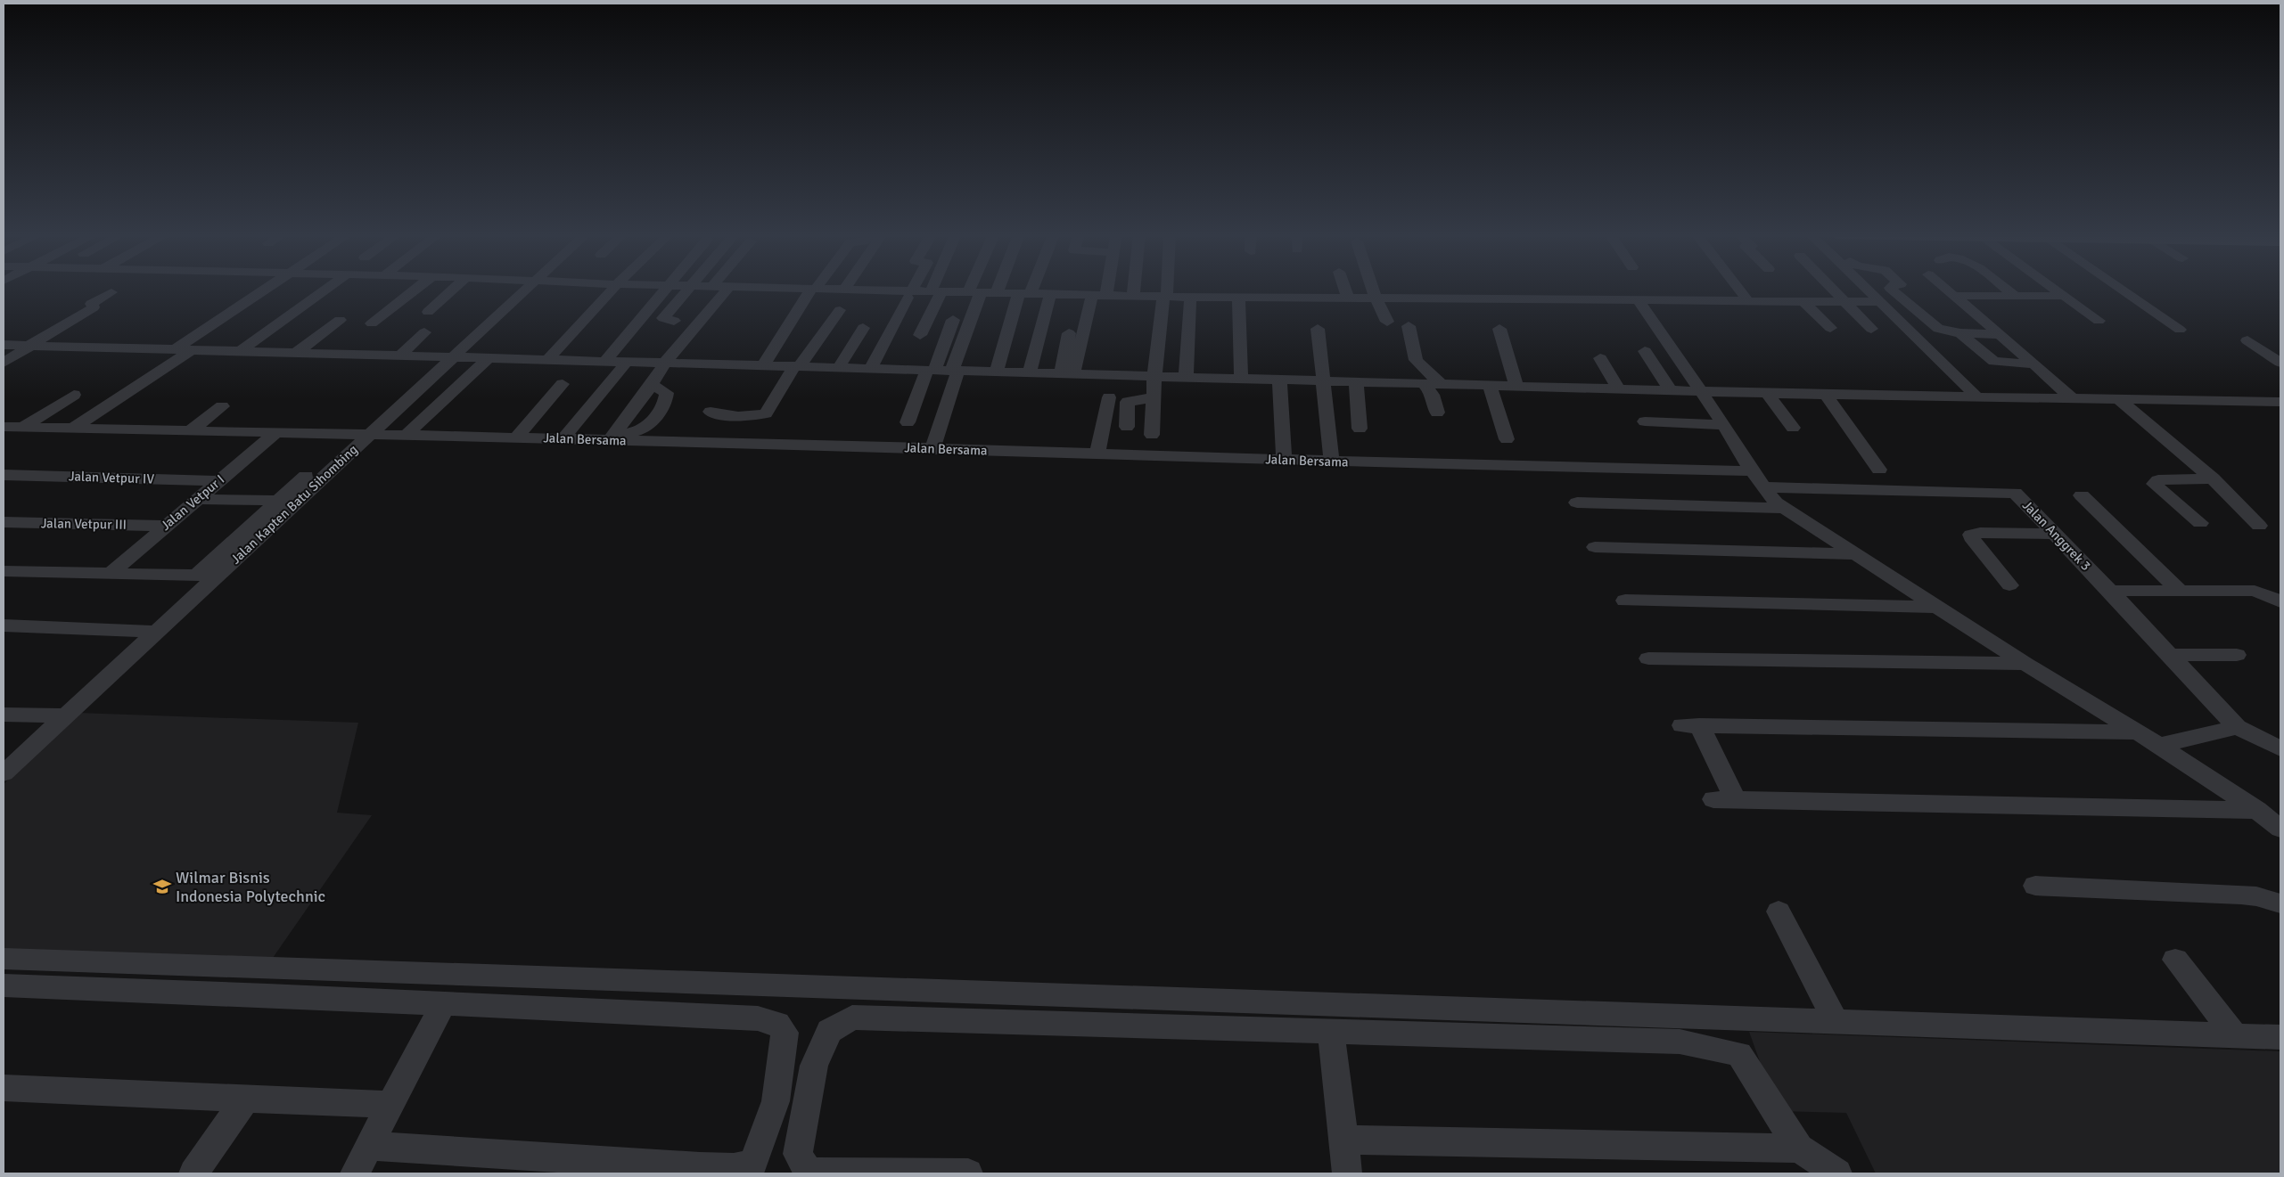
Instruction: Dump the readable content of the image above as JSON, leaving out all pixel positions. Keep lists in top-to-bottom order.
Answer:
{
  "streets": {
    "street": [
      "Jalan Bersama",
      "Jalan Vetpur IV",
      "Jalan Vetpur I",
      "Jalan Kapten Batu Sihombing",
      "Jalan Vetpur III",
      "Jalan Anggrek 3"
    ]
  },
  "crossings": [
    ["Jalan Bersama", "Jalan Vetpur I"],
    ["Jalan Bersama", "Jalan Kapten Batu Sihombing"],
    ["Jalan Vetpur IV", "Jalan Vetpur I"],
    ["Jalan Vetpur I", "Jalan Vetpur III"]
  ],
  "places": {
    "school or university": ["Wilmar Bisnis Indonesia Polytechnic"]
  }
}
